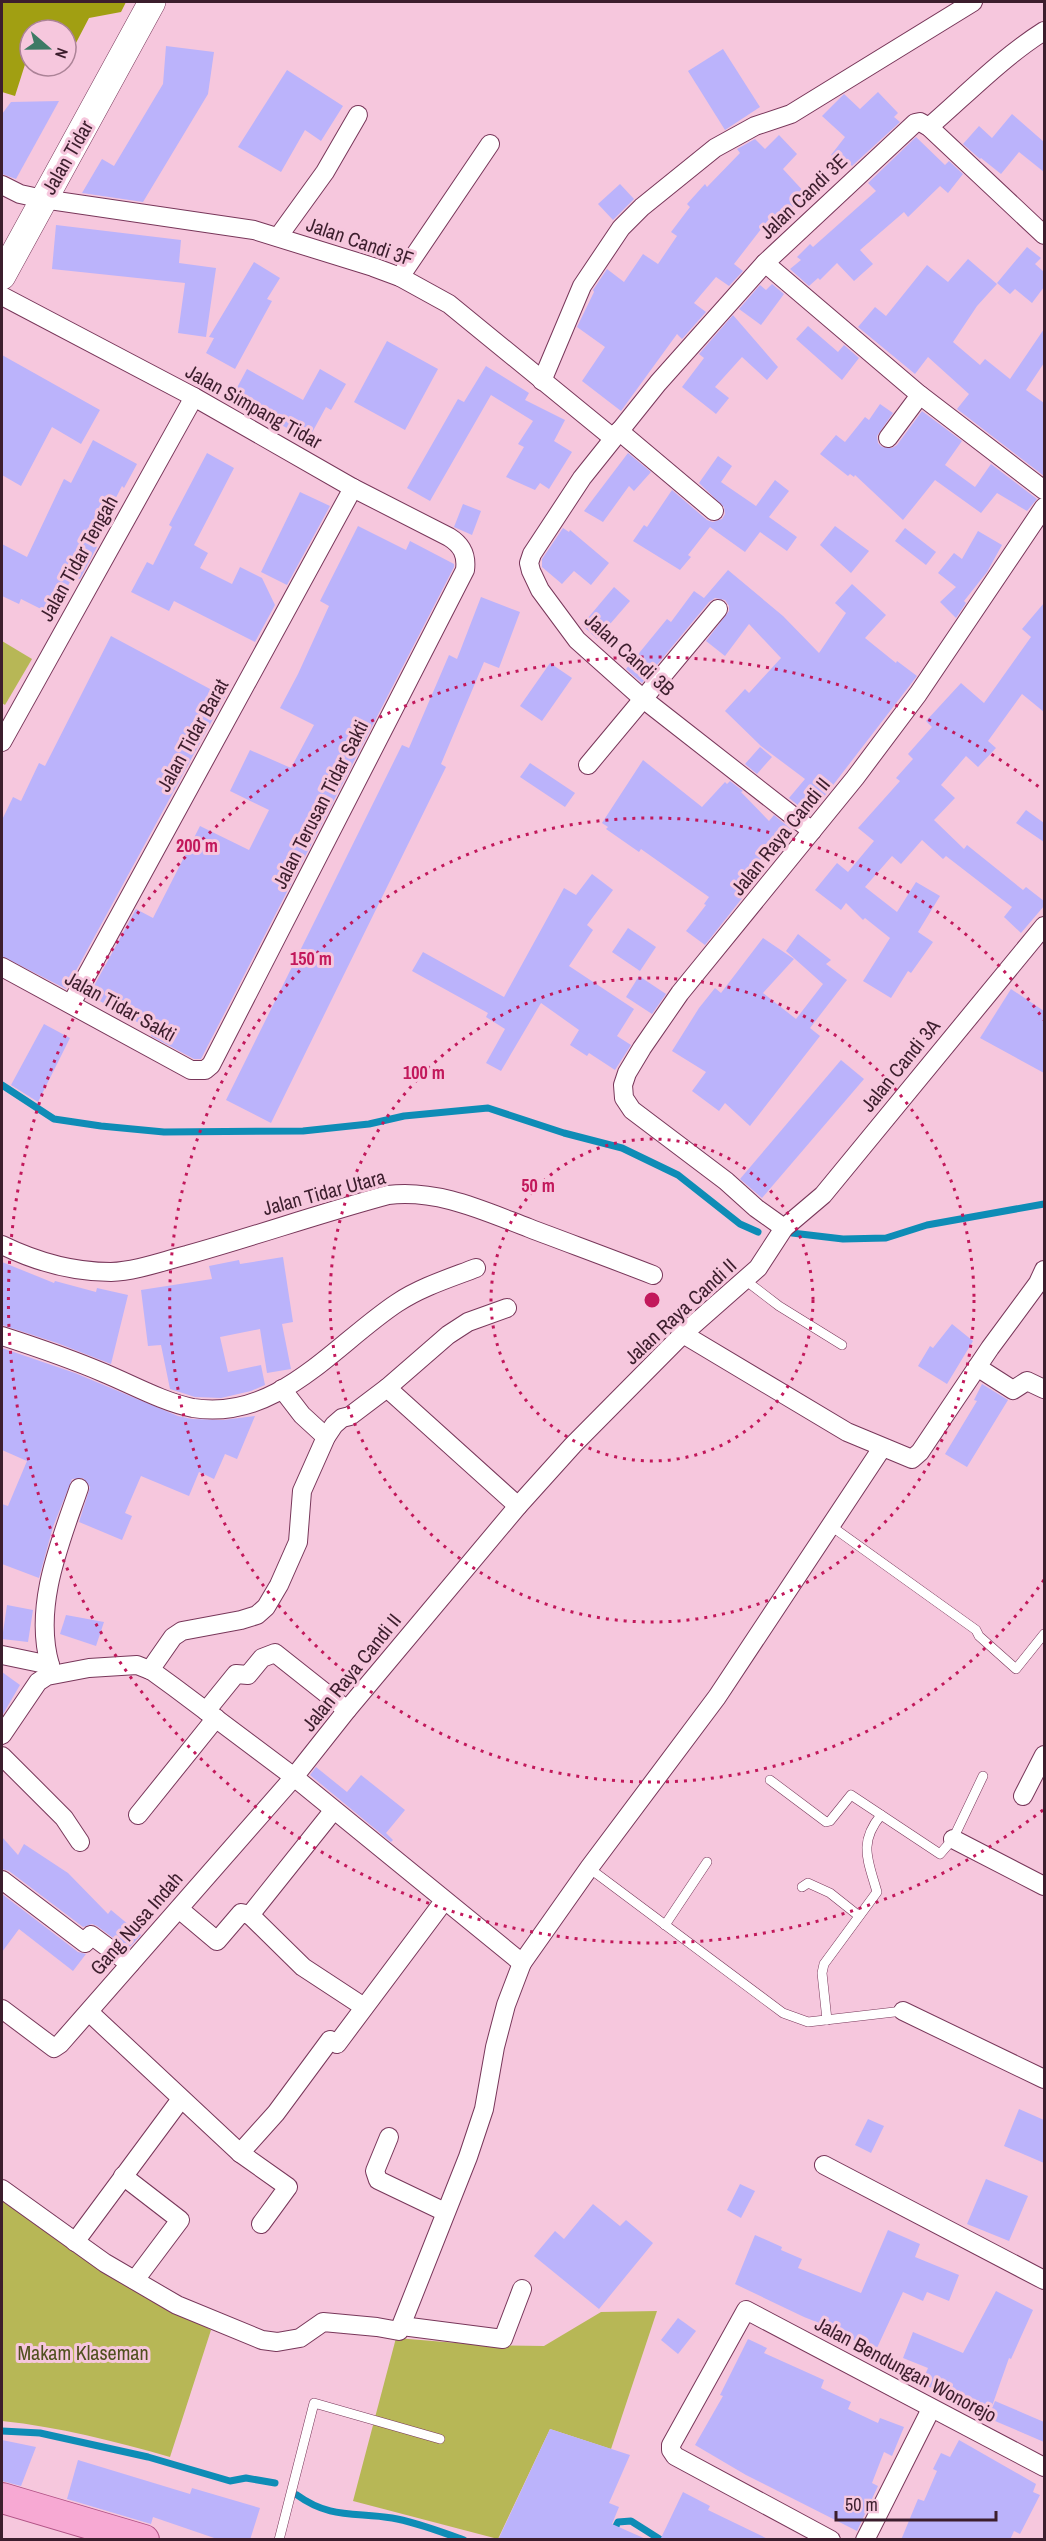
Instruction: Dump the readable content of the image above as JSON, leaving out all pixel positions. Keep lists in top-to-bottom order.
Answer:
{
  "streets": {
    "main road": ["Jalan Tidar"],
    "street": [
      "Jalan Candi 3E",
      "Jalan Candi 3F",
      "Jalan Simpang Tidar",
      "Jalan Tidar Tengah",
      "Jalan Candi 3B",
      "Jalan Tidar Barat",
      "Jalan Terusan Tidar Sakti",
      "Jalan Raya Candi II",
      "Jalan Tidar Sakti",
      "Jalan Candi 3A",
      "Jalan Tidar Utara",
      "Gang Nusa Indah",
      "Jalan Bendungan Wonorejo"
    ]
  },
  "crossings": [
    ["Jalan Tidar", "Jalan Candi 3F"],
    ["Jalan Candi 3E", "Jalan Candi 3F"],
    ["Jalan Candi 3E", "Jalan Candi 3B"],
    ["Jalan Candi 3F", "Jalan Candi 3B"],
    ["Jalan Simpang Tidar", "Jalan Tidar Tengah"],
    ["Jalan Simpang Tidar", "Jalan Tidar Barat"],
    ["Jalan Simpang Tidar", "Jalan Terusan Tidar Sakti"],
    ["Jalan Candi 3B", "Jalan Raya Candi II"],
    ["Jalan Tidar Barat", "Jalan Tidar Sakti"],
    ["Jalan Terusan Tidar Sakti", "Jalan Tidar Sakti"],
    ["Jalan Raya Candi II", "Jalan Candi 3A"],
    ["Jalan Raya Candi II", "Gang Nusa Indah"]
  ],
  "parks": ["Makam Klaseman"],
  "scale_bar": "50 m",
  "north": "right",
  "rings": [
    "200 m",
    "150 m",
    "100 m",
    "50 m"
  ]
}
